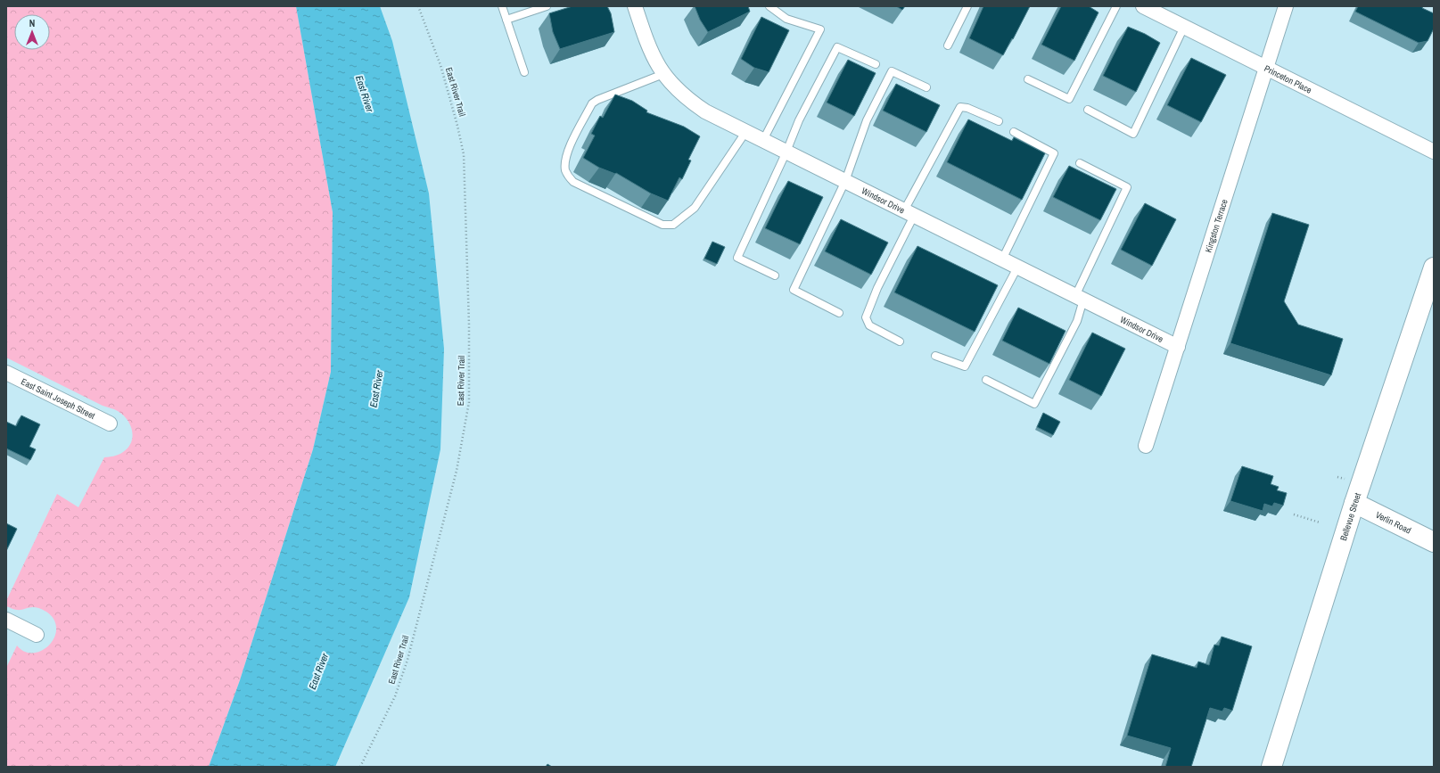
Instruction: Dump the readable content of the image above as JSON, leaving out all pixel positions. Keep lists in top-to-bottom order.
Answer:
{
  "streets": {
    "street": [
      "Princeton Place",
      "Windsor Drive",
      "Kingston Terrace",
      "East Saint Joseph Street",
      "Bellevue Street",
      "Verlin Road"
    ],
    "path": ["East River Trail"]
  },
  "crossings": [
    ["Princeton Place", "Kingston Terrace"],
    ["Windsor Drive", "Kingston Terrace"],
    ["Bellevue Street", "Verlin Road"]
  ],
  "water": ["East River"],
  "north": "top"
}
